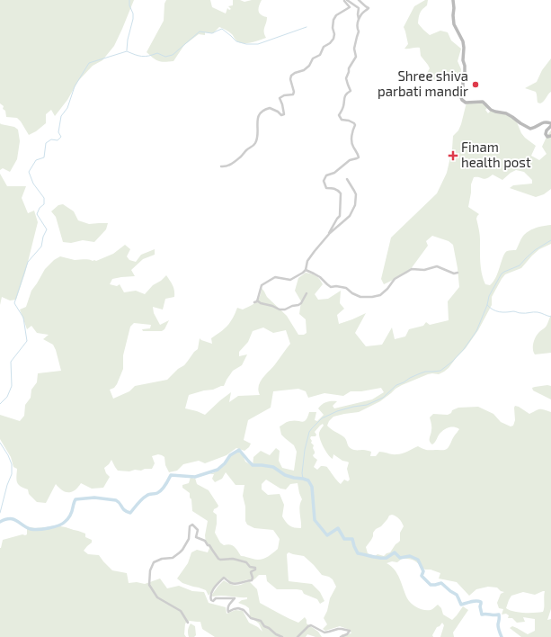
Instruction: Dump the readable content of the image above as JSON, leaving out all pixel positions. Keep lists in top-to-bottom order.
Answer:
{
  "places": {
    "other": ["Shree shiva parbati mandir"],
    "health": ["Finam health post"]
  }
}
